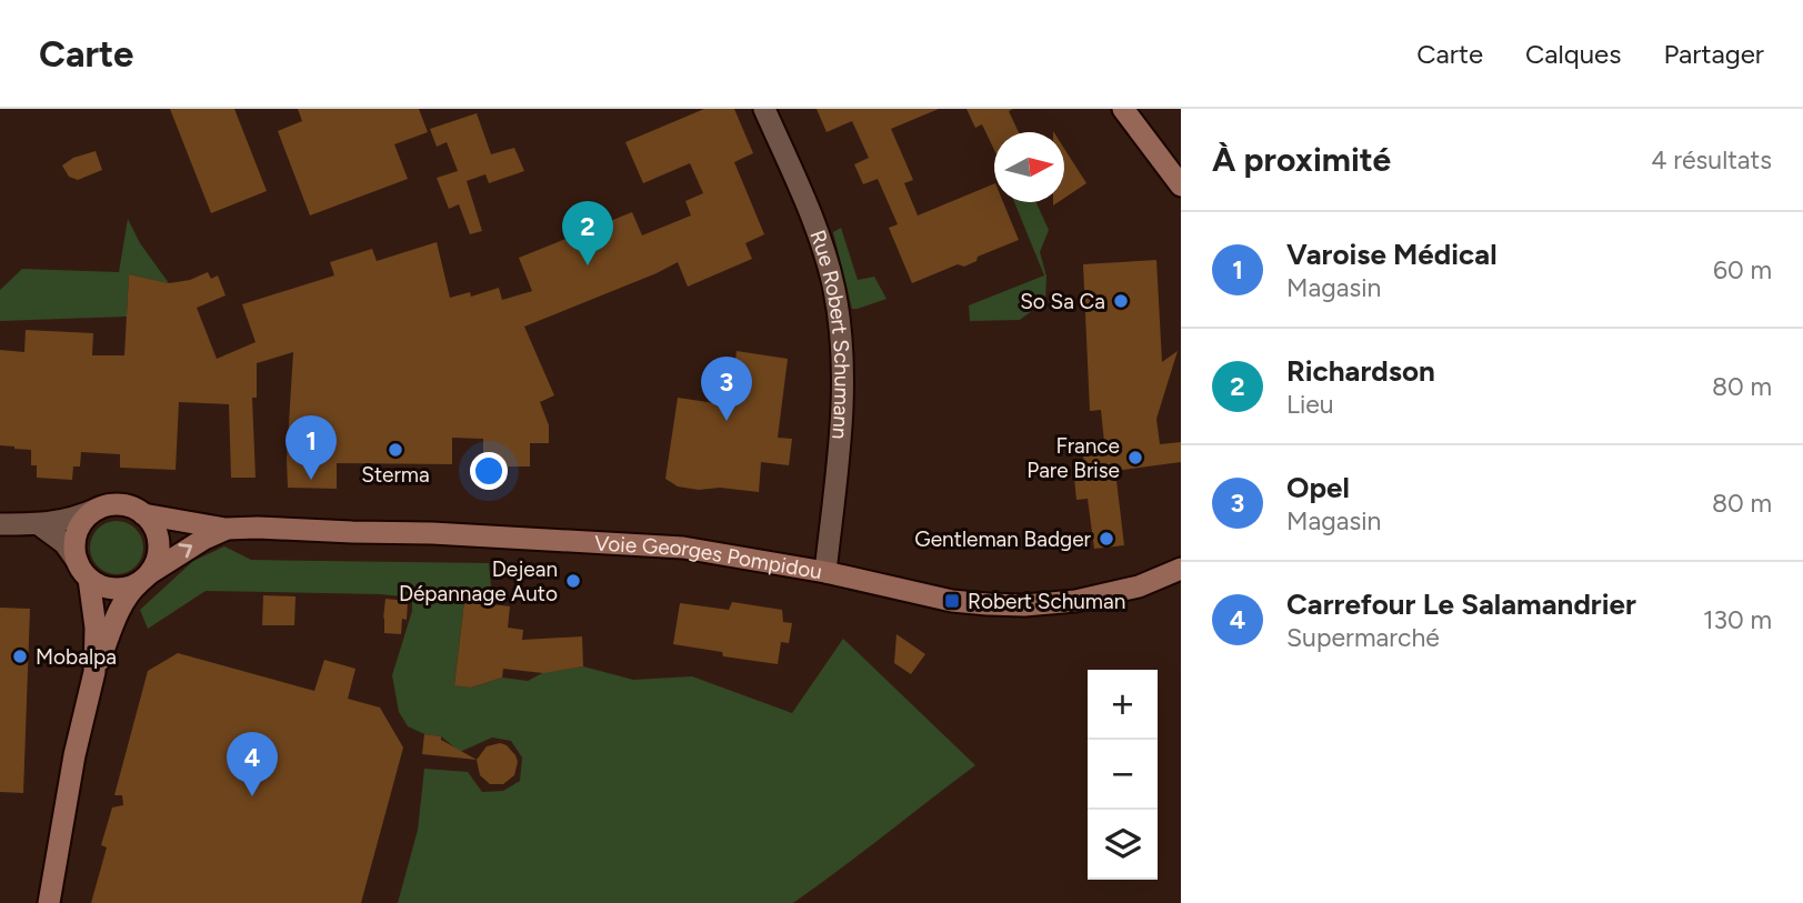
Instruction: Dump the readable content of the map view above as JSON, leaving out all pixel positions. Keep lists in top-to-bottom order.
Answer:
{
  "streets": {
    "main road": ["Voie Georges Pompidou"],
    "street": ["Rue Robert Schumann"]
  },
  "crossings": [
    ["Rue Robert Schumann", "Voie Georges Pompidou"]
  ],
  "places": {
    "other": [
      "So Sa Ca",
      "Sterma",
      "France Pare Brise",
      "Gentleman Badger",
      "Dejean Dépannage Auto",
      "Mobalpa"
    ],
    "transit": ["Robert Schuman"]
  },
  "north": "right",
  "page": {
    "header": "Carte",
    "nav": ["Carte", "Calques", "Partager"],
    "heading": ["À proximité", "4 résultats"],
    "pins": [
      "2",
      "3",
      "1",
      "4"
    ],
    "list": [
      {
        "mark": "1",
        "name": "Varoise Médical",
        "note": "Magasin",
        "value": "60 m"
      },
      {
        "mark": "2",
        "name": "Richardson",
        "note": "Lieu",
        "value": "80 m"
      },
      {
        "mark": "3",
        "name": "Opel",
        "note": "Magasin",
        "value": "80 m"
      },
      {
        "mark": "4",
        "name": "Carrefour Le Salamandrier",
        "note": "Supermarché",
        "value": "130 m"
      }
    ],
    "map_buttons": ["+", "−"]
  }
}
